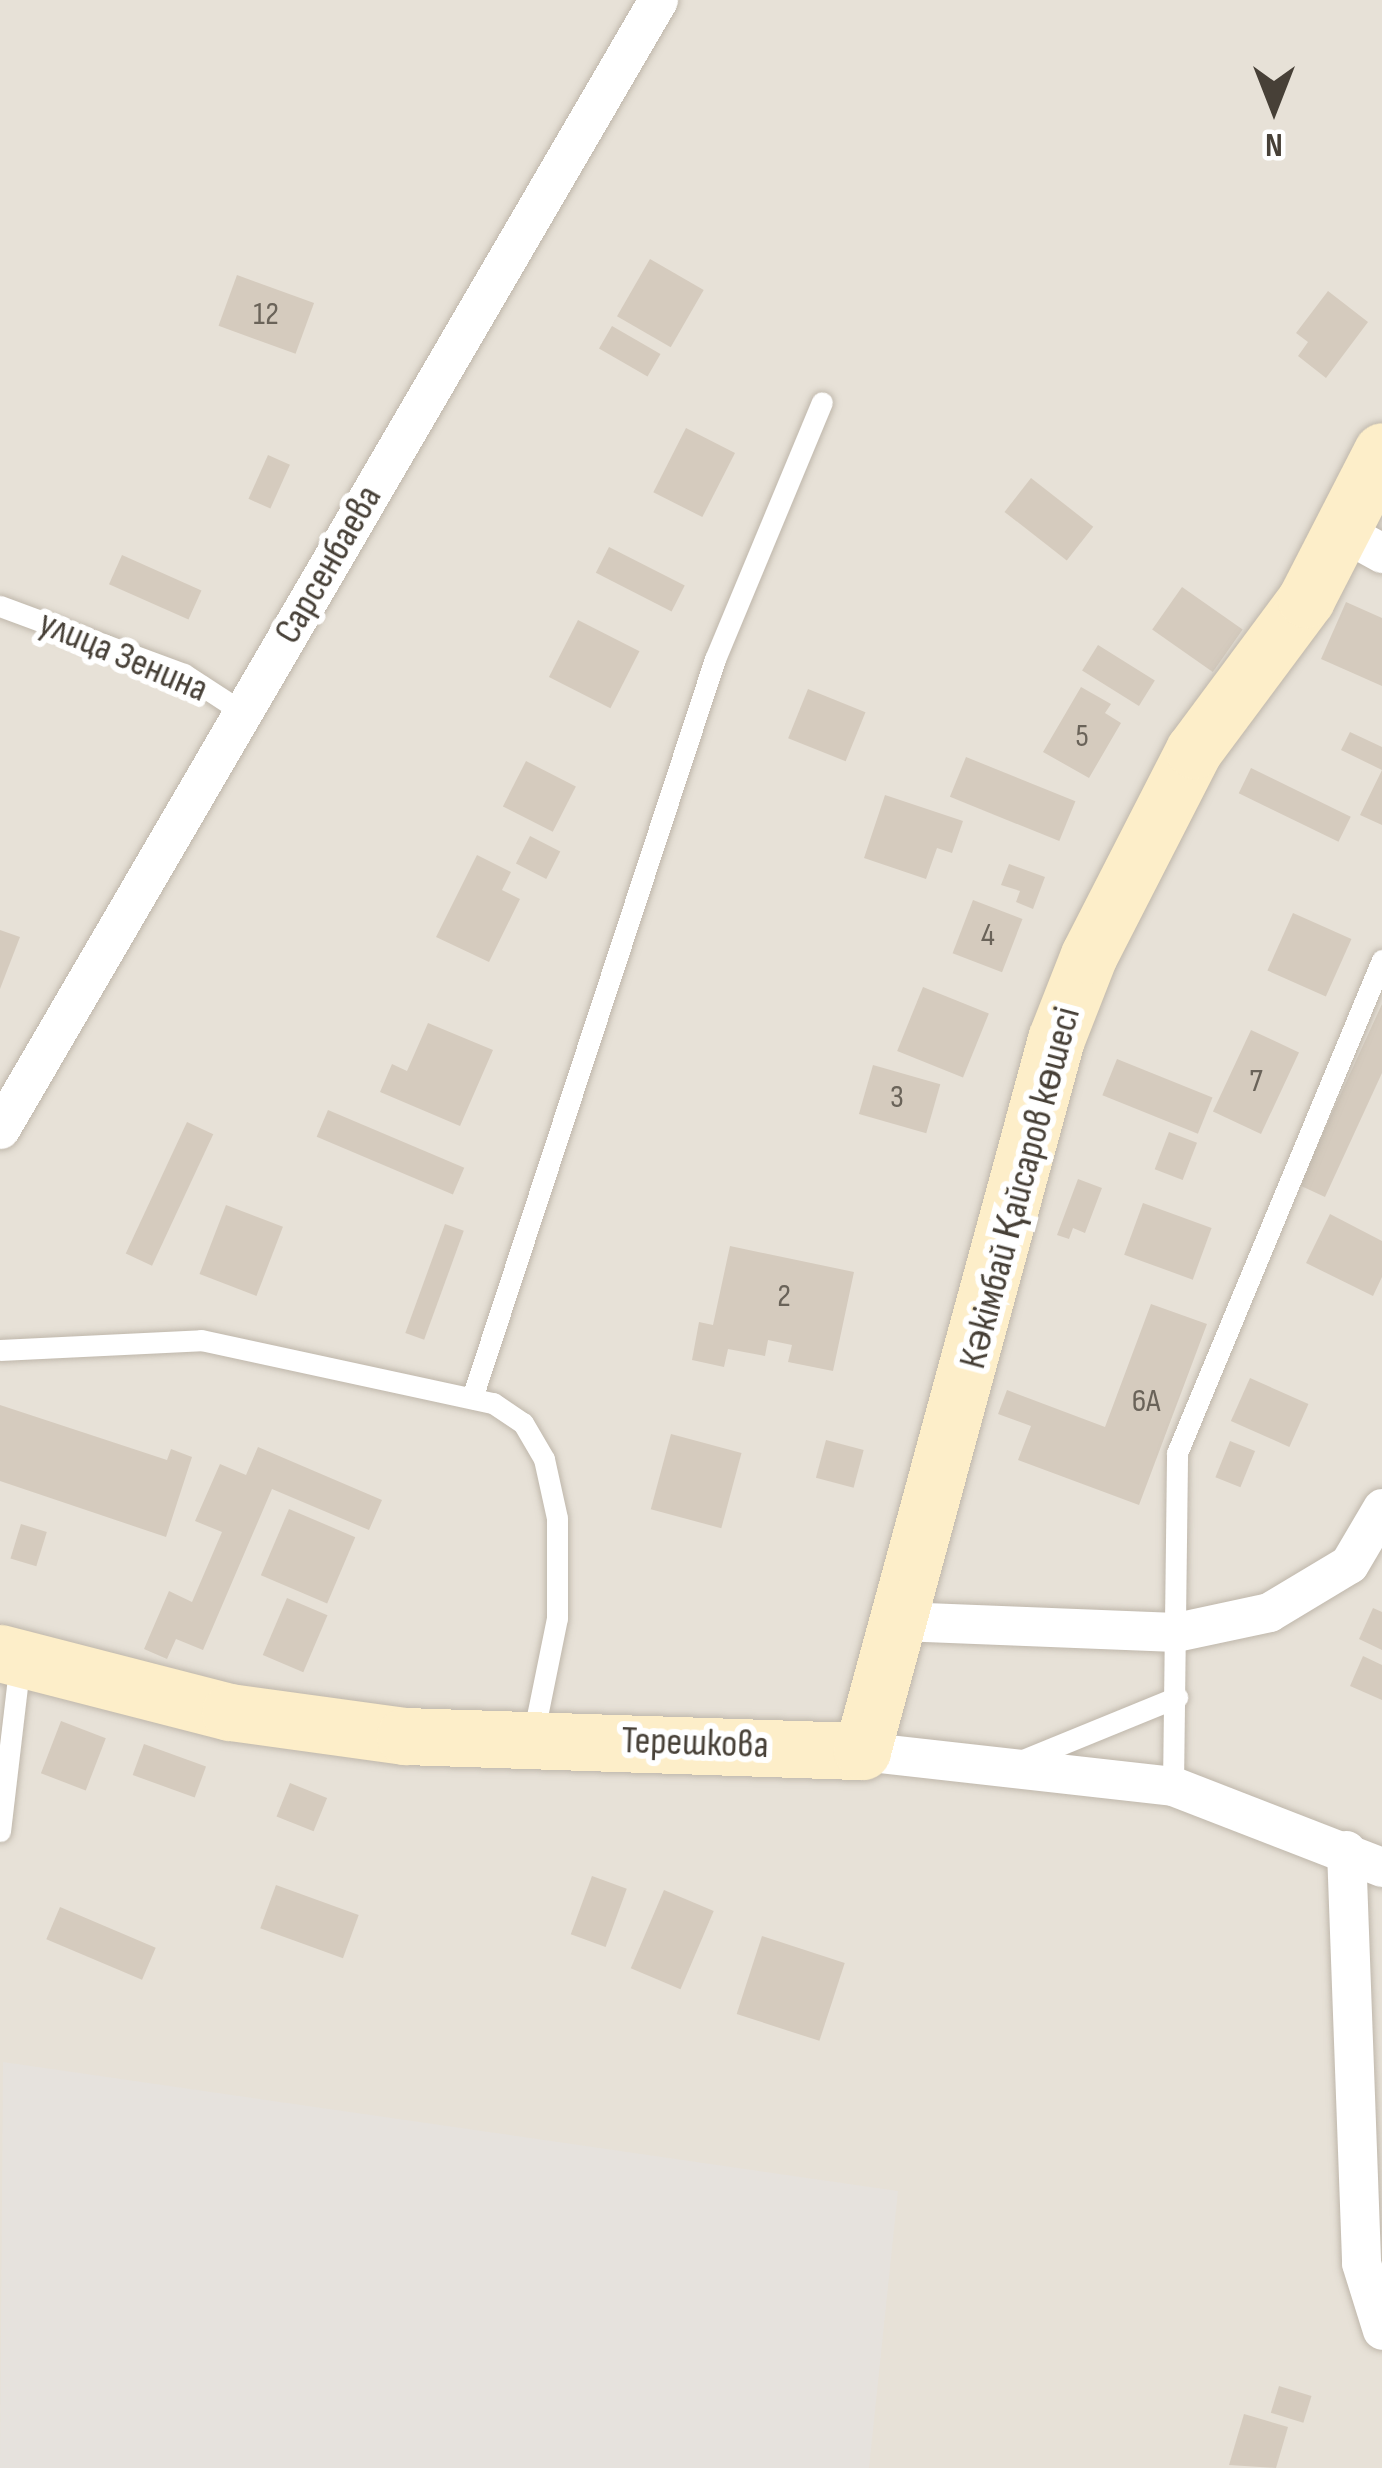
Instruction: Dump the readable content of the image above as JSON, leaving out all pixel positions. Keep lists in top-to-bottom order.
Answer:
{
  "streets": {
    "street": ["Сарсенбаева", "Кәкімбай Қайсаров көшесі", "Терешкова"],
    "lane": ["улица Зенина"]
  },
  "crossings": [
    ["Сарсенбаева", "улица Зенина"],
    ["Кәкімбай Қайсаров көшесі", "Терешкова"]
  ],
  "house_numbers": [
    "12",
    "5",
    "4",
    "7",
    "3",
    "2",
    "6А"
  ],
  "north": "bottom"
}
